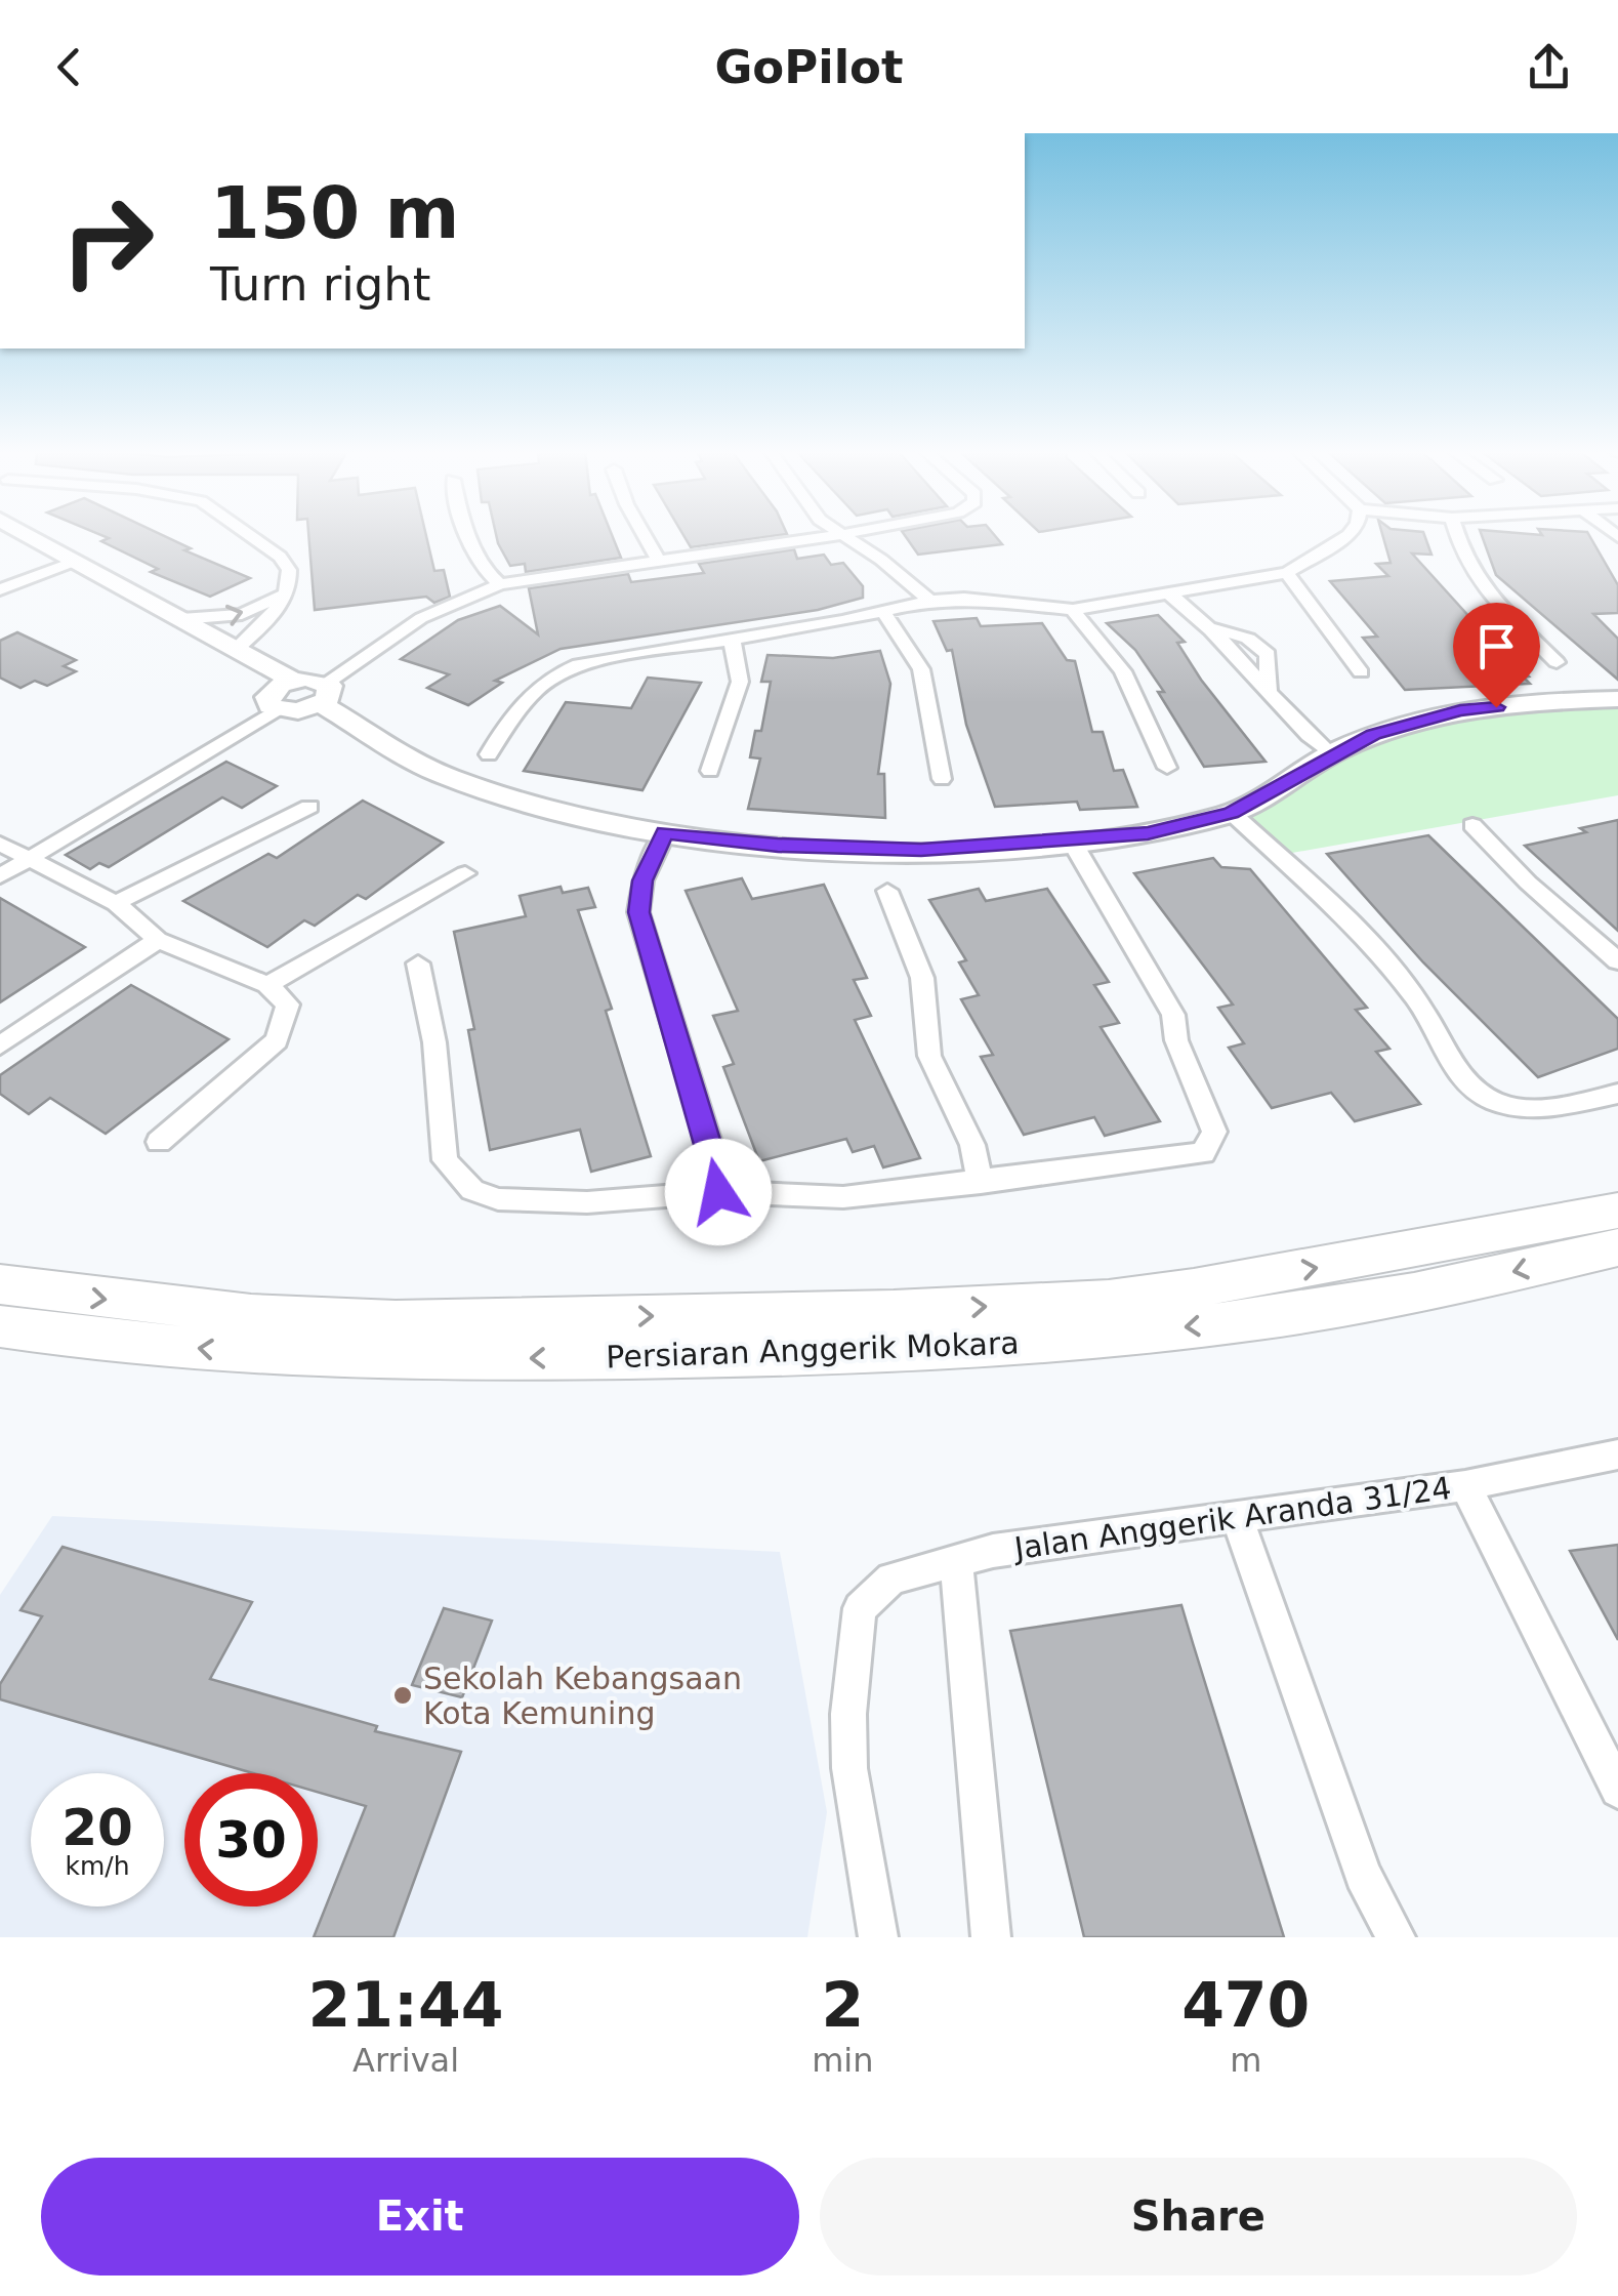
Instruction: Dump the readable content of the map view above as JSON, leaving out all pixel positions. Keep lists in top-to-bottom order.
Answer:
{
  "streets": {
    "main road": ["Persiaran Anggerik Mokara"],
    "street": ["Jalan Anggerik Aranda 31/24"]
  },
  "places": ["Sekolah Kebangsaan Kota Kemuning"],
  "page": {
    "header": "GoPilot",
    "turn": ["150 m", "Turn right"],
    "speed": "20 km/h",
    "limit": "30",
    "eta": [
      "21:44",
      "Arrival",
      "2",
      "min",
      "470",
      "m"
    ],
    "buttons": ["Exit", "Share"]
  }
}
